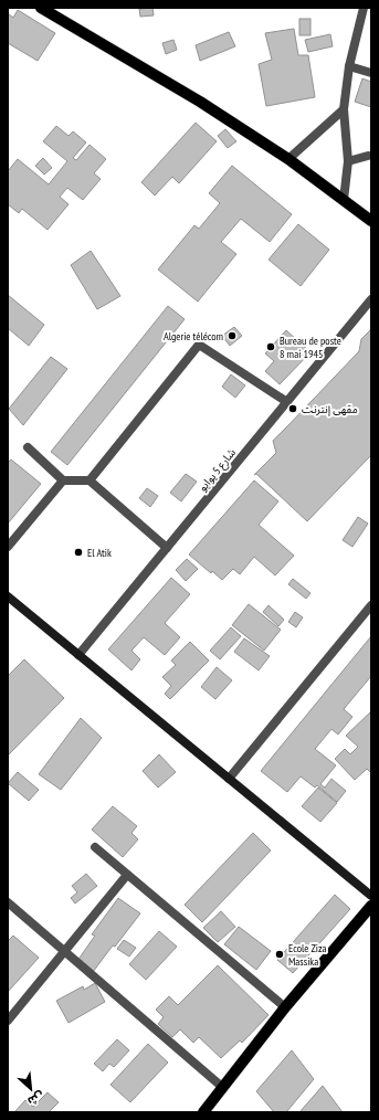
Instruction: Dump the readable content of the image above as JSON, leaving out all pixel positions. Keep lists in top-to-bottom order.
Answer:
{
  "streets": {
    "street": ["شارع 5 يوايو"]
  },
  "places": [
    "Algerie télécom",
    "Bureau de poste 8 mai 1945",
    "مقهى إنترنت",
    "El Atik",
    "Ecole Ziza Massika"
  ],
  "north": "bottom right"
}
